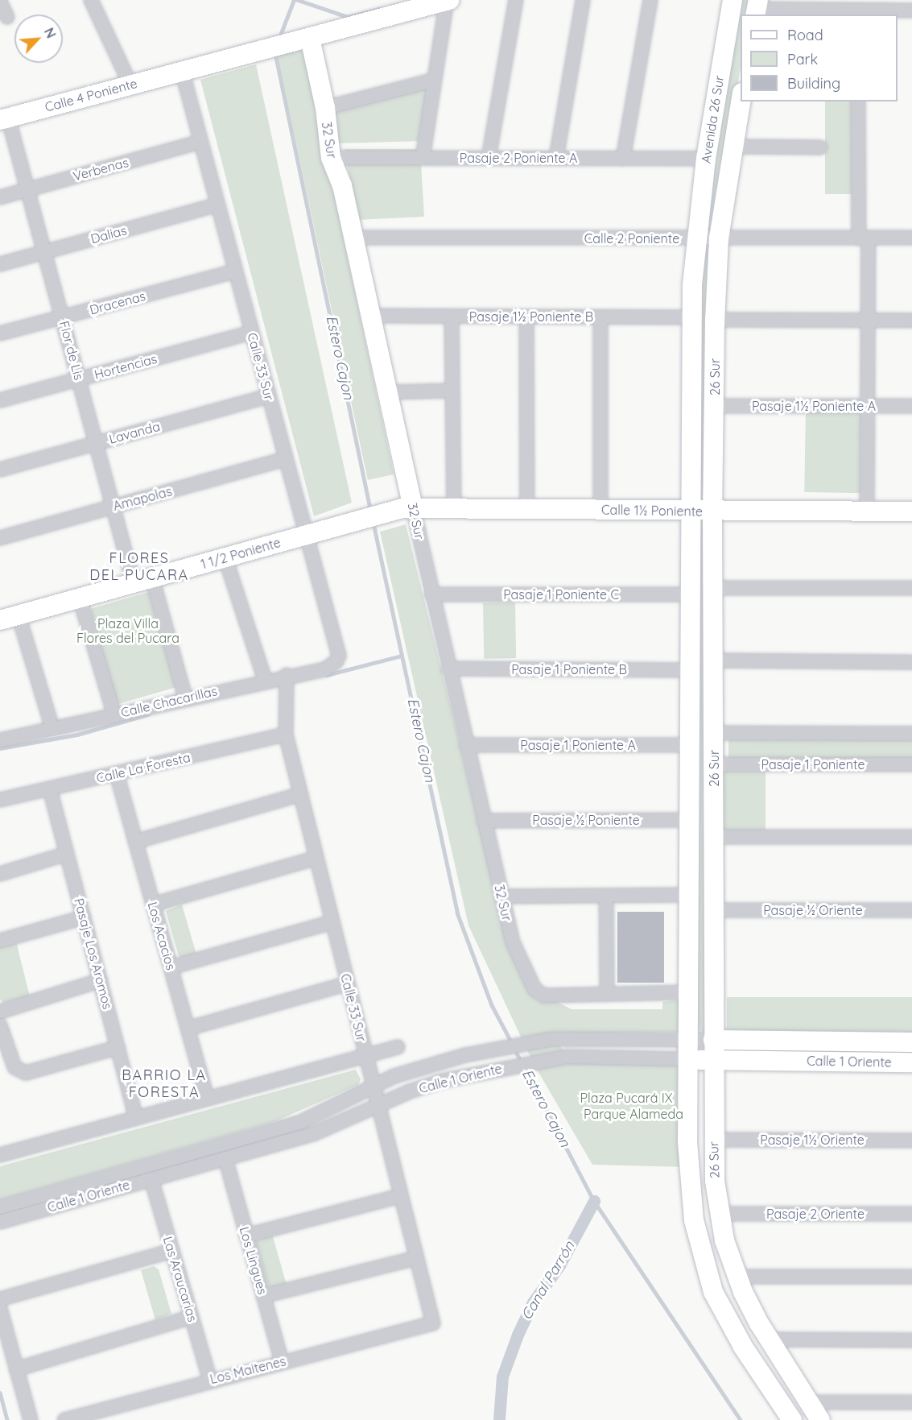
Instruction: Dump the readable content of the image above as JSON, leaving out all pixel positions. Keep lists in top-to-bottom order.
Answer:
{
  "streets": {
    "street": [
      "Calle 4 Poniente",
      "Avenida 26 Sur",
      "32 Sur",
      "Pasaje 2 Poniente A",
      "Verbenas",
      "Dalias",
      "Calle 2 Poniente",
      "Dracenas",
      "Pasaje 1½ Poniente B",
      "Flor de Lis",
      "Hortencias",
      "Calle 33 Sur",
      "26 Sur",
      "Pasaje 1½ Poniente A",
      "Lavanda",
      "Amapolas",
      "Calle 1½ Poniente",
      "1 1/2 Poniente",
      "Pasaje 1 Poniente C",
      "Pasaje 1 Poniente B",
      "Calle Chacarillas",
      "Pasaje 1 Poniente A",
      "Pasaje 1 Poniente",
      "Calle La Foresta",
      "Pasaje ½ Poniente",
      "Pasaje ½ Oriente",
      "Los Acacios",
      "Pasaje Los Aromos",
      "Calle 1 Oriente",
      "Pasaje 1½ Oriente",
      "Pasaje 2 Oriente",
      "Los Lingues",
      "Las Araucarias",
      "Los Maitenes"
    ]
  },
  "crossings": [
    ["Calle 4 Poniente", "32 Sur"],
    ["Calle 4 Poniente", "Flor de Lis"],
    ["Calle 4 Poniente", "Calle 33 Sur"],
    ["Avenida 26 Sur", "Pasaje 2 Poniente A"],
    ["Avenida 26 Sur", "Calle 2 Poniente"],
    ["Avenida 26 Sur", "26 Sur"],
    ["32 Sur", "Pasaje 2 Poniente A"],
    ["32 Sur", "Calle 2 Poniente"],
    ["32 Sur", "Pasaje 1½ Poniente B"],
    ["32 Sur", "Calle 1½ Poniente"],
    ["32 Sur", "Pasaje 1 Poniente C"],
    ["32 Sur", "Pasaje 1 Poniente B"],
    ["32 Sur", "Pasaje 1 Poniente A"],
    ["32 Sur", "Pasaje ½ Poniente"],
    ["Verbenas", "Flor de Lis"],
    ["Verbenas", "Calle 33 Sur"],
    ["Dalias", "Flor de Lis"],
    ["Dalias", "Calle 33 Sur"],
    ["Calle 2 Poniente", "26 Sur"],
    ["Dracenas", "Flor de Lis"],
    ["Dracenas", "Calle 33 Sur"],
    ["Pasaje 1½ Poniente B", "26 Sur"],
    ["Flor de Lis", "Hortencias"],
    ["Flor de Lis", "Lavanda"],
    ["Flor de Lis", "Amapolas"],
    ["Flor de Lis", "1 1/2 Poniente"],
    ["Hortencias", "Calle 33 Sur"],
    ["Calle 33 Sur", "Lavanda"],
    ["Calle 33 Sur", "Amapolas"],
    ["Calle 33 Sur", "1 1/2 Poniente"],
    ["Calle 33 Sur", "Calle Chacarillas"],
    ["Calle 33 Sur", "Calle La Foresta"],
    ["Calle 33 Sur", "Calle 1 Oriente"],
    ["Calle 33 Sur", "Los Maitenes"],
    ["26 Sur", "Pasaje 1½ Poniente A"],
    ["26 Sur", "Calle 1½ Poniente"],
    ["26 Sur", "Pasaje 1 Poniente C"],
    ["26 Sur", "Pasaje 1 Poniente B"],
    ["26 Sur", "Pasaje 1 Poniente A"],
    ["26 Sur", "Pasaje 1 Poniente"],
    ["26 Sur", "Pasaje ½ Poniente"],
    ["26 Sur", "Pasaje ½ Oriente"],
    ["26 Sur", "Calle 1 Oriente"],
    ["26 Sur", "Pasaje 1½ Oriente"],
    ["26 Sur", "Pasaje 2 Oriente"],
    ["Calle 1½ Poniente", "1 1/2 Poniente"],
    ["Calle La Foresta", "Los Acacios"],
    ["Calle La Foresta", "Pasaje Los Aromos"],
    ["Calle 1 Oriente", "Los Lingues"],
    ["Calle 1 Oriente", "Las Araucarias"],
    ["Los Lingues", "Los Maitenes"],
    ["Las Araucarias", "Los Maitenes"]
  ],
  "districts": ["FLORES DEL PUCARA", "BARRIO LA FORESTA"],
  "water": ["Estero Cajon", "Canal Parrón"],
  "parks": ["Plaza Villa Flores del Pucara", "Plaza Pucará IX", "Parque Alameda"],
  "legend": ["Road", "Park", "Building"],
  "north": "top right"
}
